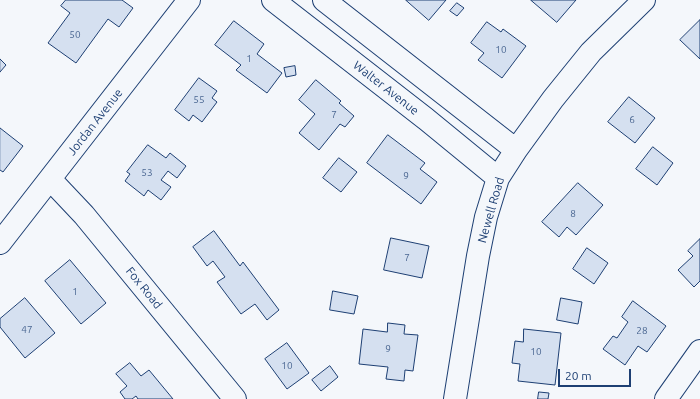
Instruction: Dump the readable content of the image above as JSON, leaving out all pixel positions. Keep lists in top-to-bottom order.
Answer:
{
  "streets": {
    "street": [
      "Walter Avenue",
      "Jordan Avenue",
      "Newell Road",
      "Fox Road"
    ]
  },
  "crossings": [
    ["Walter Avenue", "Newell Road"],
    ["Jordan Avenue", "Fox Road"]
  ],
  "house_numbers": [
    "50",
    "10",
    "1",
    "55",
    "7",
    "6",
    "53",
    "9",
    "8",
    "7",
    "1",
    "47",
    "28",
    "9",
    "10",
    "10"
  ],
  "scale_bar": "20 m"
}
